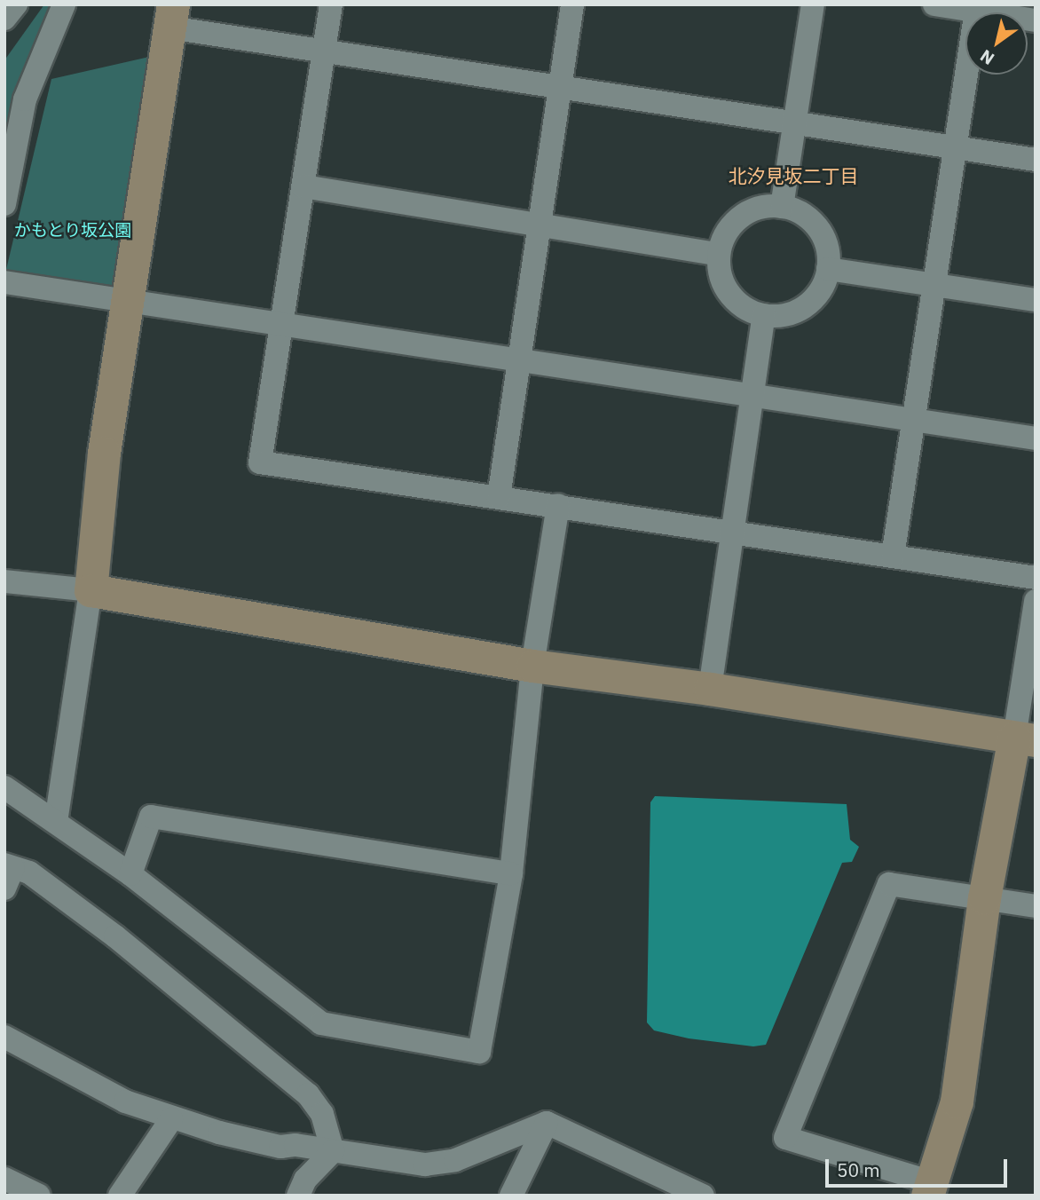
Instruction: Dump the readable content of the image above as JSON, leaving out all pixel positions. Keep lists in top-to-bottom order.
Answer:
{
  "districts": ["北汐見坂二丁目"],
  "parks": ["かもとり坂公園"],
  "scale_bar": "50 m",
  "north": "bottom left"
}
